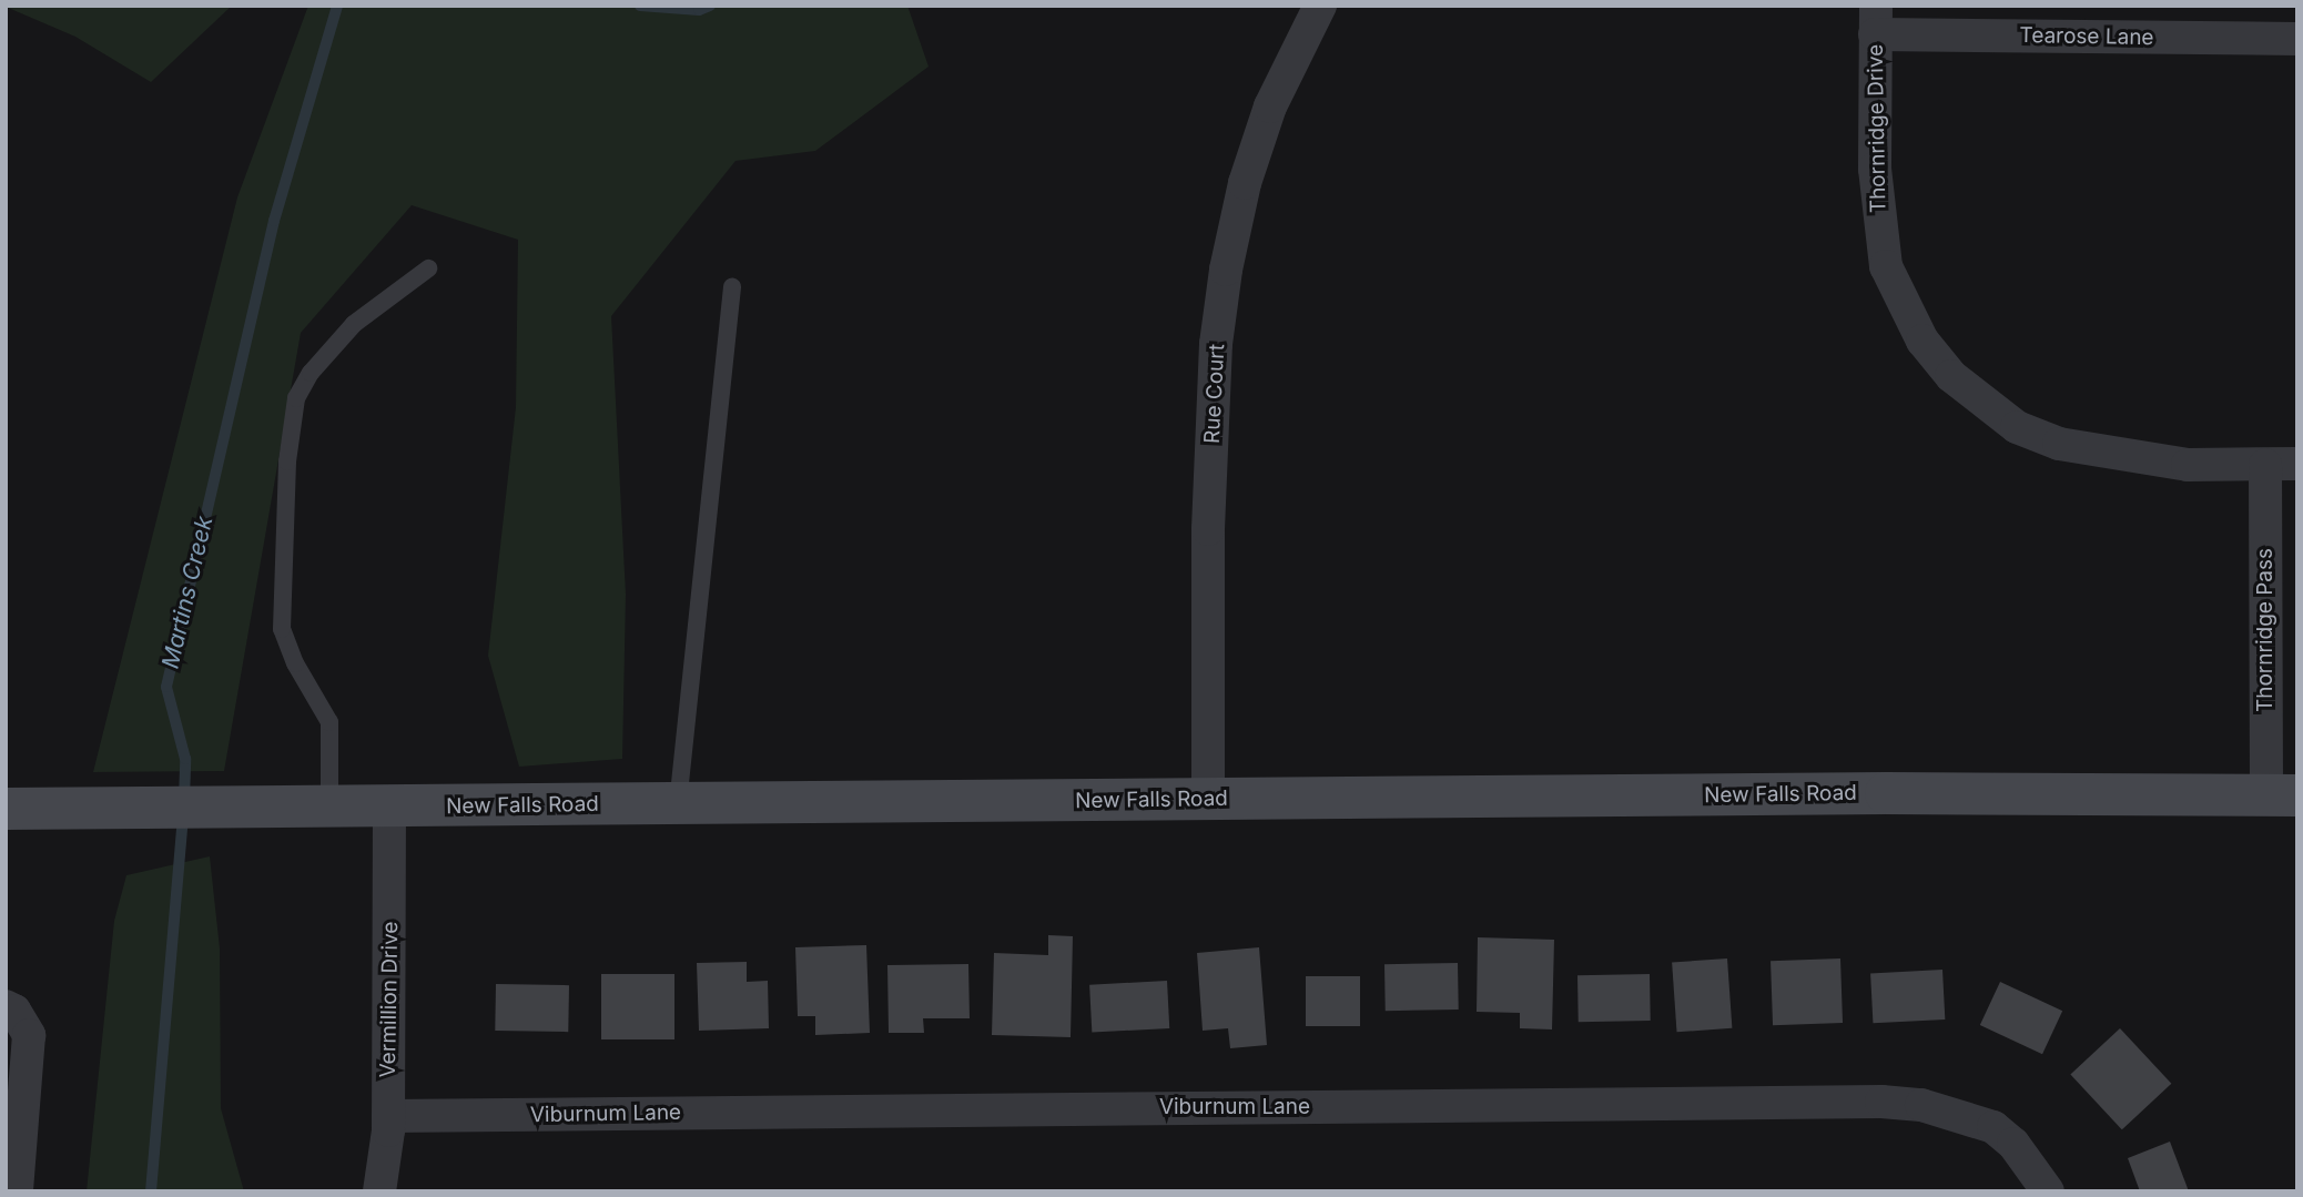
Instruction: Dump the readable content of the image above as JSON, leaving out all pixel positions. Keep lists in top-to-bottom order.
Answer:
{
  "streets": {
    "main road": ["New Falls Road"],
    "street": [
      "Tearose Lane",
      "Thornridge Drive",
      "Rue Court",
      "Thornridge Pass",
      "Vermillion Drive",
      "Viburnum Lane"
    ]
  },
  "crossings": [
    ["Tearose Lane", "Thornridge Drive"],
    ["Thornridge Drive", "Thornridge Pass"],
    ["Rue Court", "New Falls Road"],
    ["Thornridge Pass", "New Falls Road"],
    ["New Falls Road", "Vermillion Drive"],
    ["Vermillion Drive", "Viburnum Lane"]
  ],
  "water": ["Martins Creek"]
}
